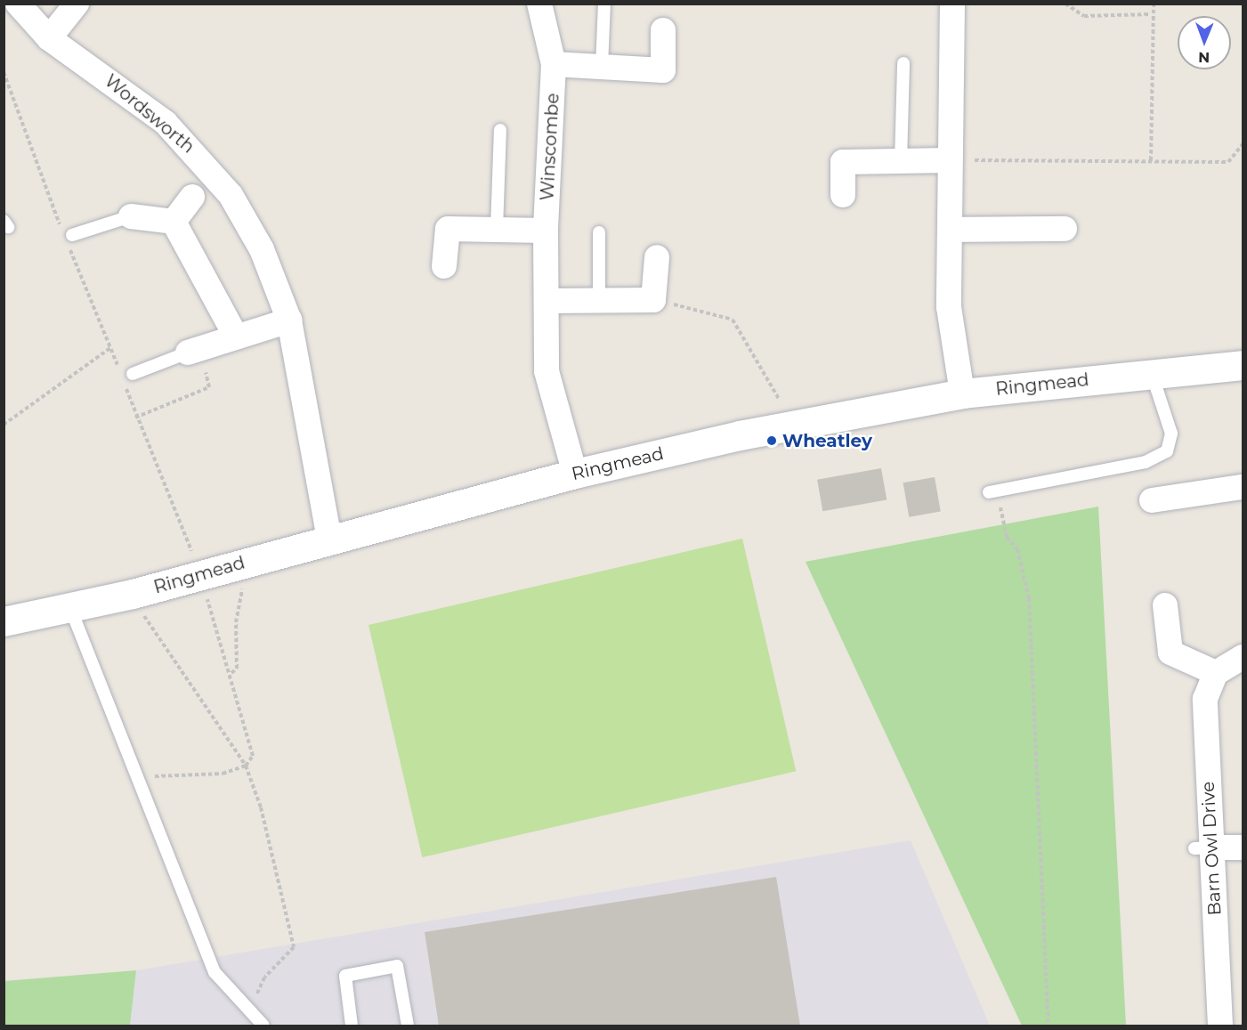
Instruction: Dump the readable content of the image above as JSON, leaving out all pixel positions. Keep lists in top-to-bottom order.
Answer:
{
  "streets": {
    "street": [
      "Wordsworth",
      "Winscombe",
      "Ringmead",
      "Barn Owl Drive"
    ]
  },
  "crossings": [
    ["Wordsworth", "Ringmead"],
    ["Winscombe", "Ringmead"]
  ],
  "places": ["Wheatley"],
  "north": "bottom"
}
